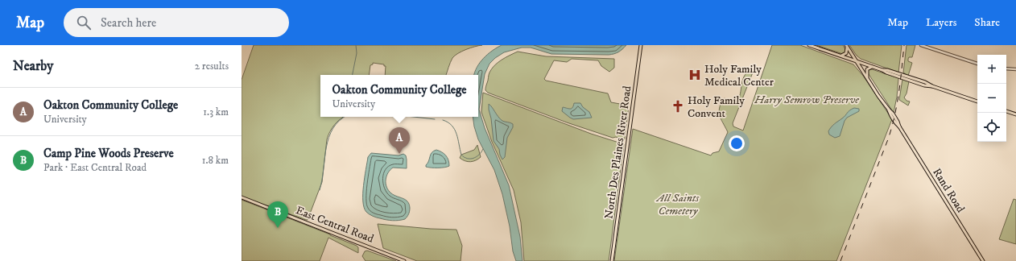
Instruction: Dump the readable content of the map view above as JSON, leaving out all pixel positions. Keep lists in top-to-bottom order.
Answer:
{
  "streets": {
    "main road": ["North Des Plaines River Road", "Rand Road", "East Central Road"]
  },
  "parks": ["Harry Semrow Preserve", "All Saints Cemetery"],
  "places": {
    "hospital": ["Holy Family Medical Center"],
    "church": ["Holy Family Convent"]
  },
  "page": {
    "header": "Map",
    "search": "Search here",
    "nav": ["Map", "Layers", "Share"],
    "heading": ["Nearby", "2 results"],
    "map_buttons": ["+", "−"],
    "popup": ["Oakton Community College", "University"],
    "list": [
      {
        "mark": "A",
        "name": "Oakton Community College",
        "note": "University",
        "value": "1.3 km"
      },
      {
        "mark": "B",
        "name": "Camp Pine Woods Preserve",
        "note": "Park · East Central Road",
        "value": "1.8 km"
      }
    ],
    "pins": ["A", "B"]
  }
}
